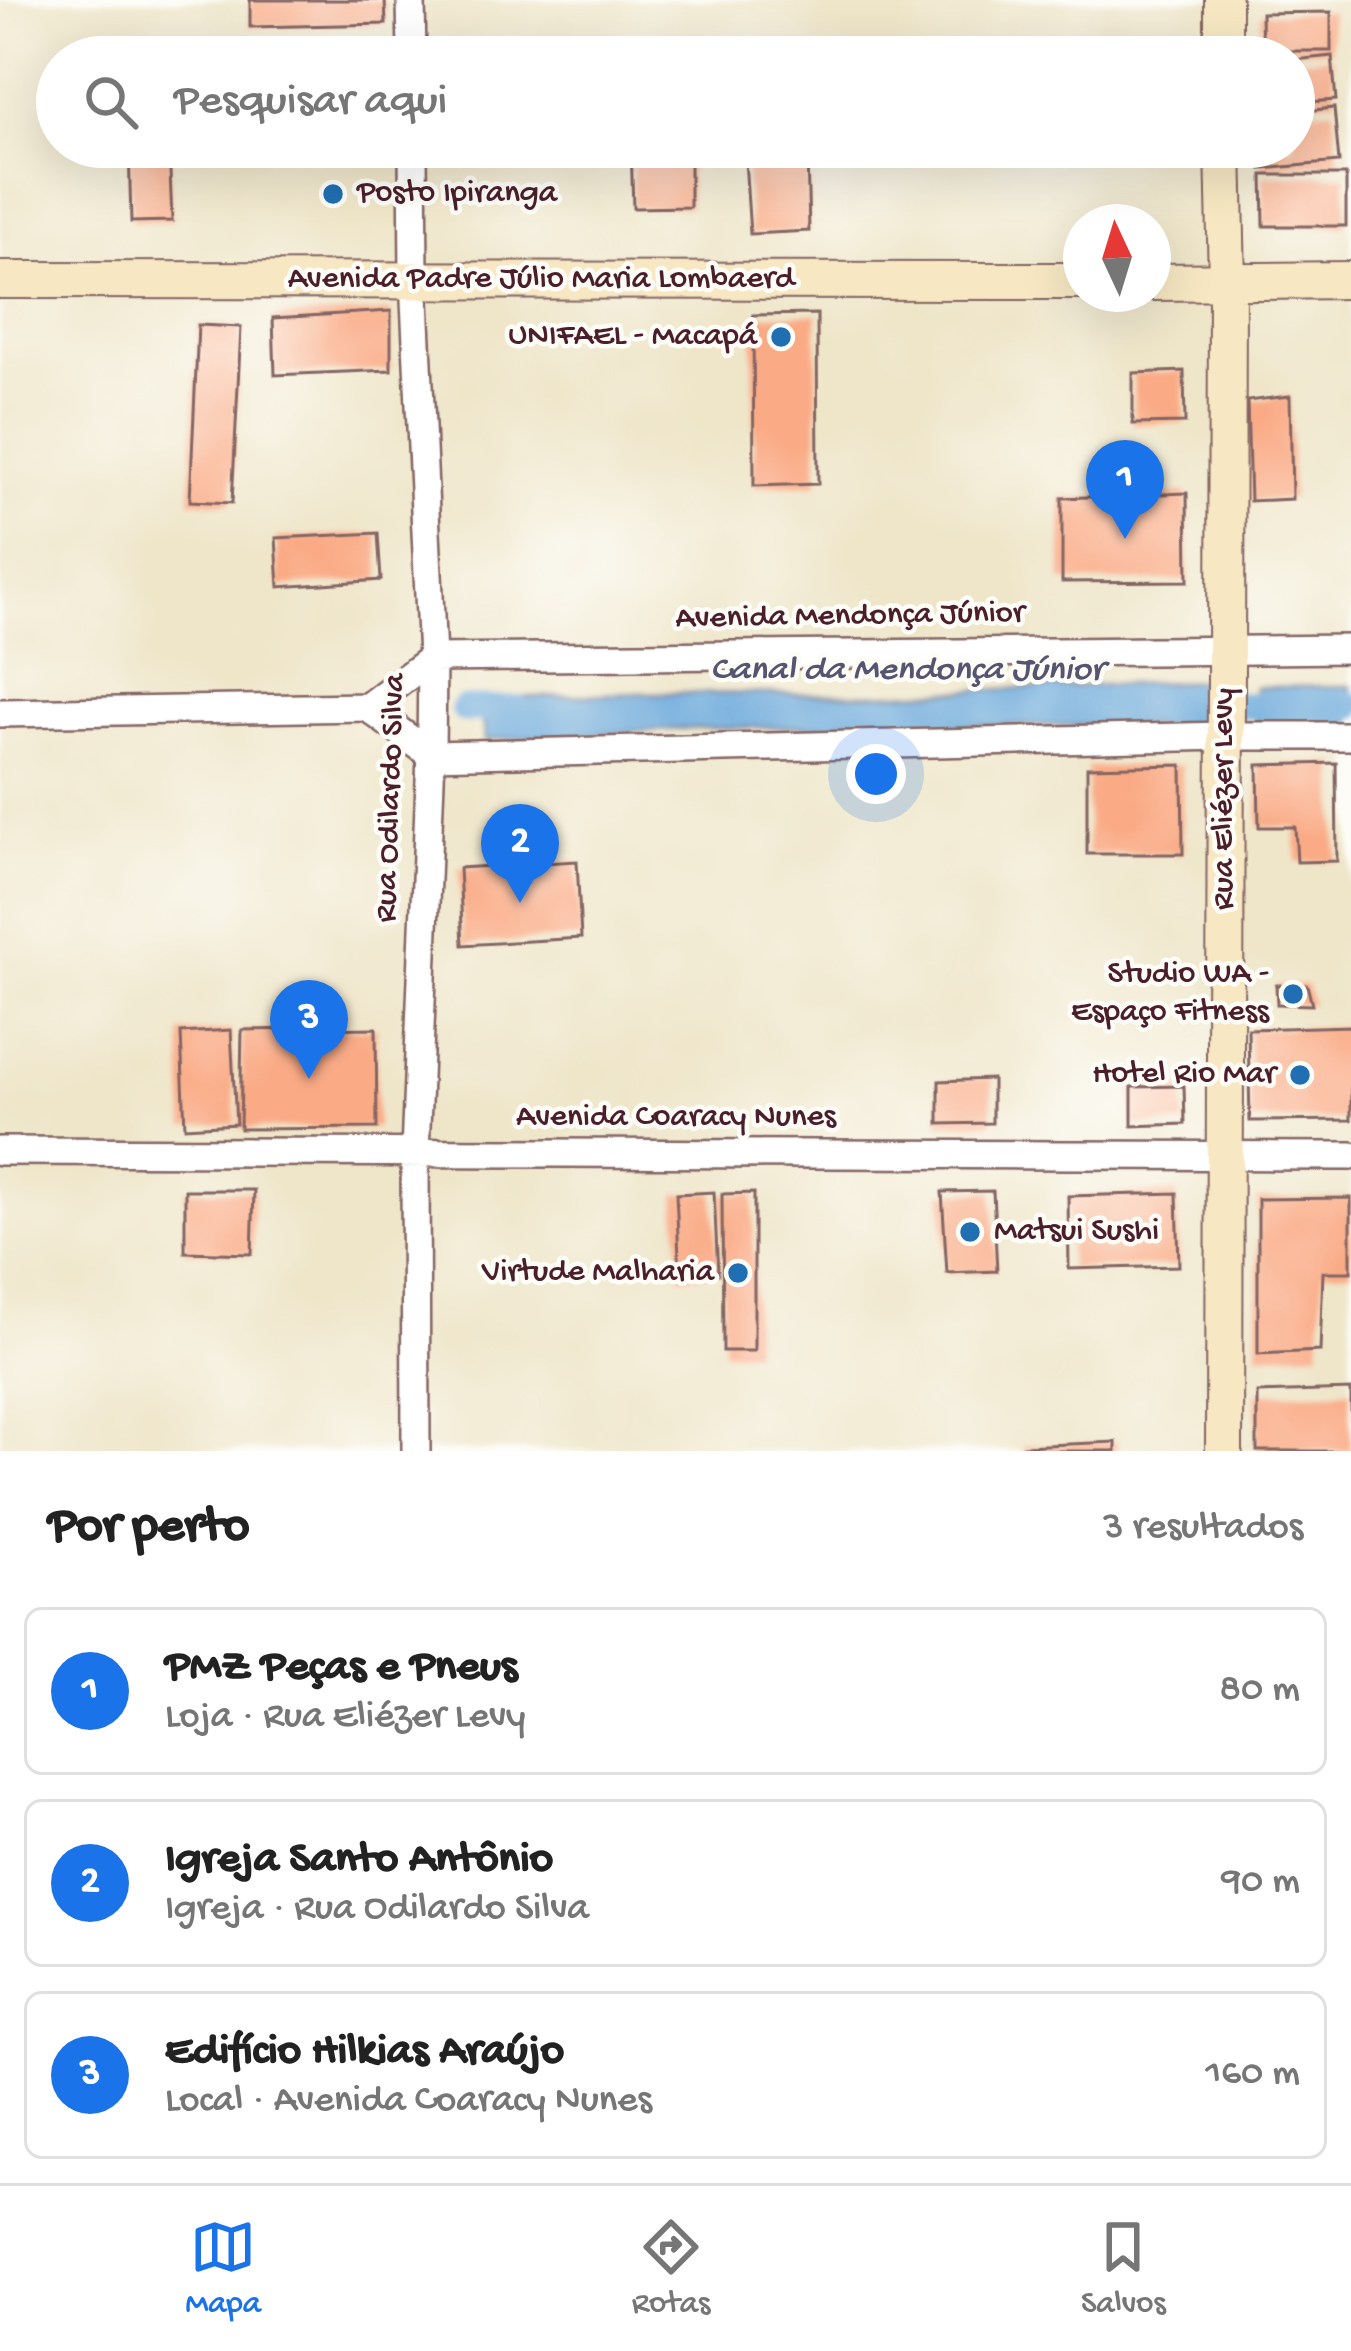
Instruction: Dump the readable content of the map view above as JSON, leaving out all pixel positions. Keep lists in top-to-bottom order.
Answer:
{
  "streets": {
    "street": [
      "Avenida Padre Júlio Maria Lombaerd",
      "Avenida Mendonça Júnior",
      "Rua Odilardo Silva",
      "Rua Eliézer Levy",
      "Avenida Coaracy Nunes"
    ]
  },
  "crossings": [
    ["Avenida Padre Júlio Maria Lombaerd", "Rua Odilardo Silva"],
    ["Avenida Mendonça Júnior", "Rua Odilardo Silva"],
    ["Avenida Mendonça Júnior", "Rua Eliézer Levy"],
    ["Rua Odilardo Silva", "Avenida Coaracy Nunes"],
    ["Rua Eliézer Levy", "Avenida Coaracy Nunes"]
  ],
  "water": ["Canal da Mendonça Júnior"],
  "places": [
    "Posto Ipiranga",
    "UNIFAEL - Macapá",
    "Studio WA - Espaço Fitness",
    "Hotel Rio Mar",
    "Matsui Sushi",
    "Virtude Malharia"
  ],
  "north": "top",
  "page": {
    "search": "Pesquisar aqui",
    "pins": ["1", "2", "3"],
    "heading": ["Por perto", "3 resultados"],
    "list": [
      {
        "mark": "1",
        "name": "PMZ Peças e Pneus",
        "note": "Loja · Rua Eliézer Levy",
        "value": "80 m"
      },
      {
        "mark": "2",
        "name": "Igreja Santo Antônio",
        "note": "Igreja · Rua Odilardo Silva",
        "value": "90 m"
      },
      {
        "mark": "3",
        "name": "Edifício Hilkias Araújo",
        "note": "Local · Avenida Coaracy Nunes",
        "value": "160 m"
      }
    ],
    "nav": ["Mapa", "Rotas", "Salvos"]
  }
}
